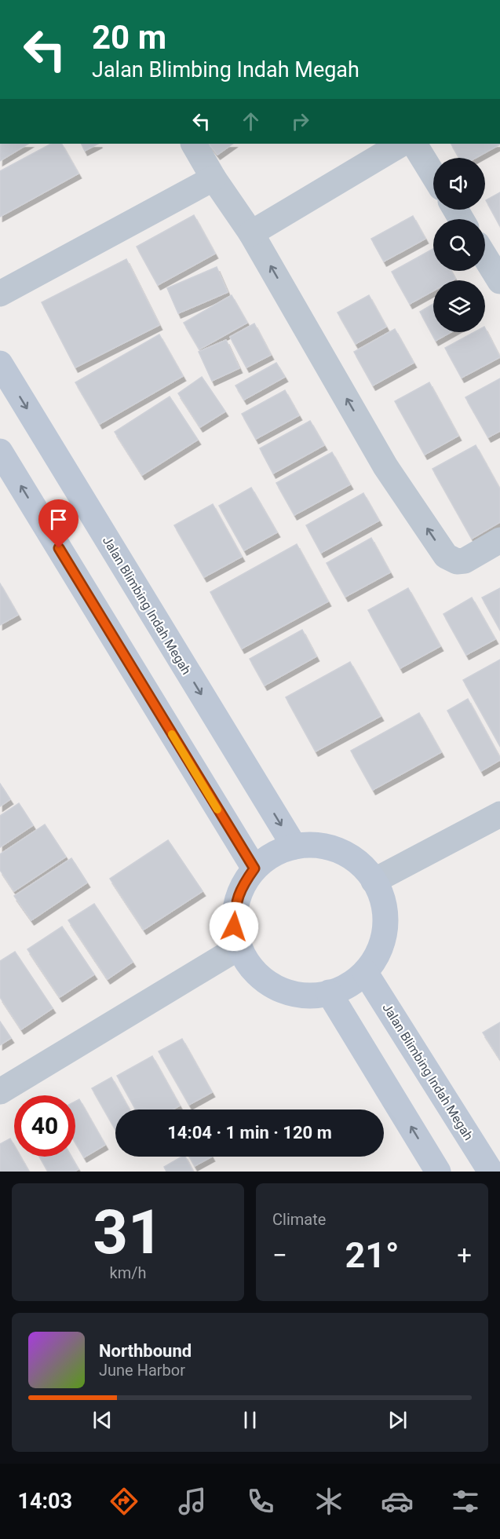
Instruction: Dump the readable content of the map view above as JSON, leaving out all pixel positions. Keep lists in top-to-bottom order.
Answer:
{
  "streets": {
    "street": ["Jalan Blimbing Indah Megah"]
  },
  "page": {
    "turn": ["20 m", "Jalan Blimbing Indah Megah"],
    "limit": "40",
    "trip": "14:04 · 1 min · 120 m",
    "tile": [
      ["31", "km/h"],
      "Climate"
    ],
    "heat": ["−", "21°", "+"],
    "song": ["Northbound", "June Harbor"],
    "tabs": "14:03"
  }
}
